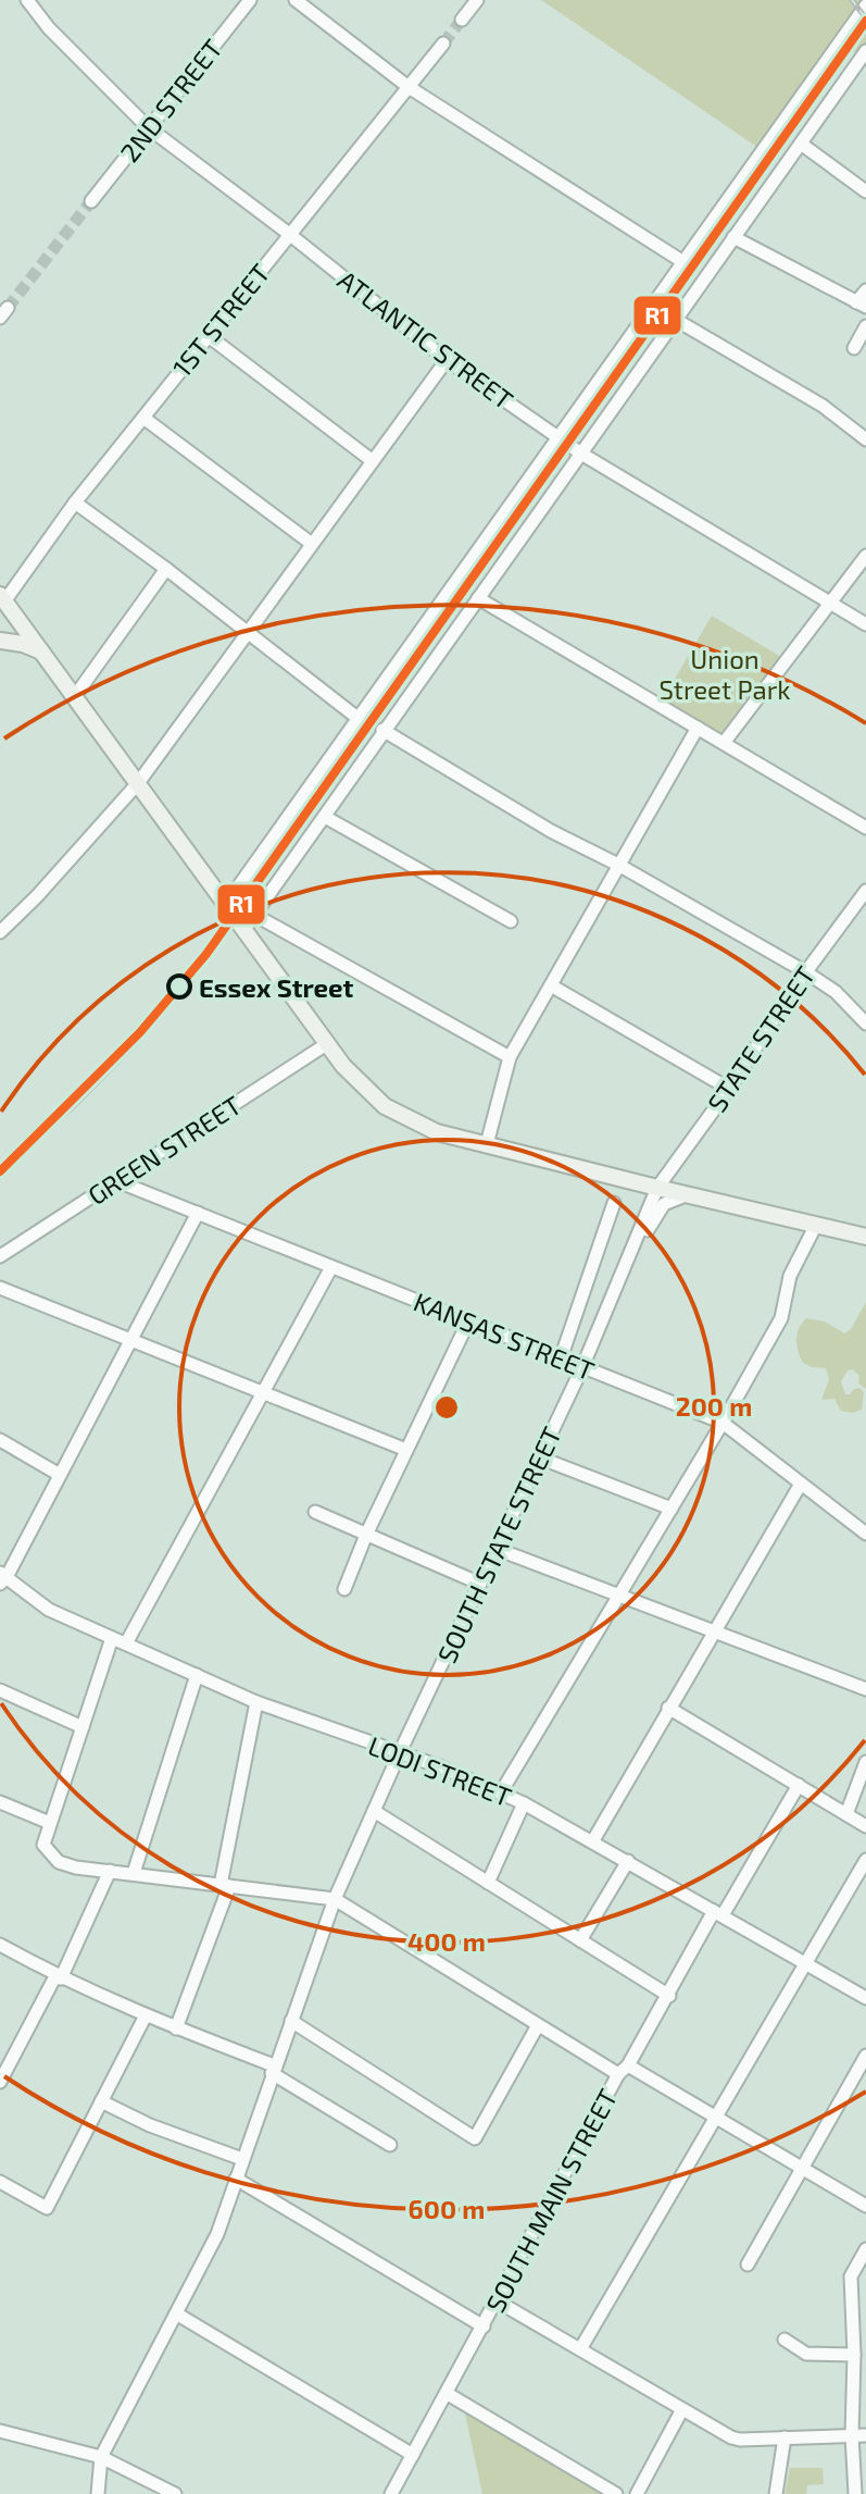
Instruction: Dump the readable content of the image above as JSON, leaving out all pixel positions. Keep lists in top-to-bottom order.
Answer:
{
  "streets": {
    "street": [
      "2ND STREET",
      "1ST STREET",
      "ATLANTIC STREET",
      "STATE STREET",
      "GREEN STREET",
      "KANSAS STREET",
      "SOUTH STATE STREET",
      "LODI STREET",
      "SOUTH MAIN STREET"
    ]
  },
  "crossings": [
    ["2ND STREET", "ATLANTIC STREET"],
    ["1ST STREET", "ATLANTIC STREET"],
    ["STATE STREET", "SOUTH STATE STREET"],
    ["GREEN STREET", "KANSAS STREET"],
    ["KANSAS STREET", "SOUTH STATE STREET"],
    ["SOUTH STATE STREET", "LODI STREET"],
    ["LODI STREET", "SOUTH MAIN STREET"]
  ],
  "parks": ["Union Street Park"],
  "places": ["Essex Street"],
  "lines": ["transit line R1"],
  "rings": ["200 m", "400 m", "600 m"]
}
